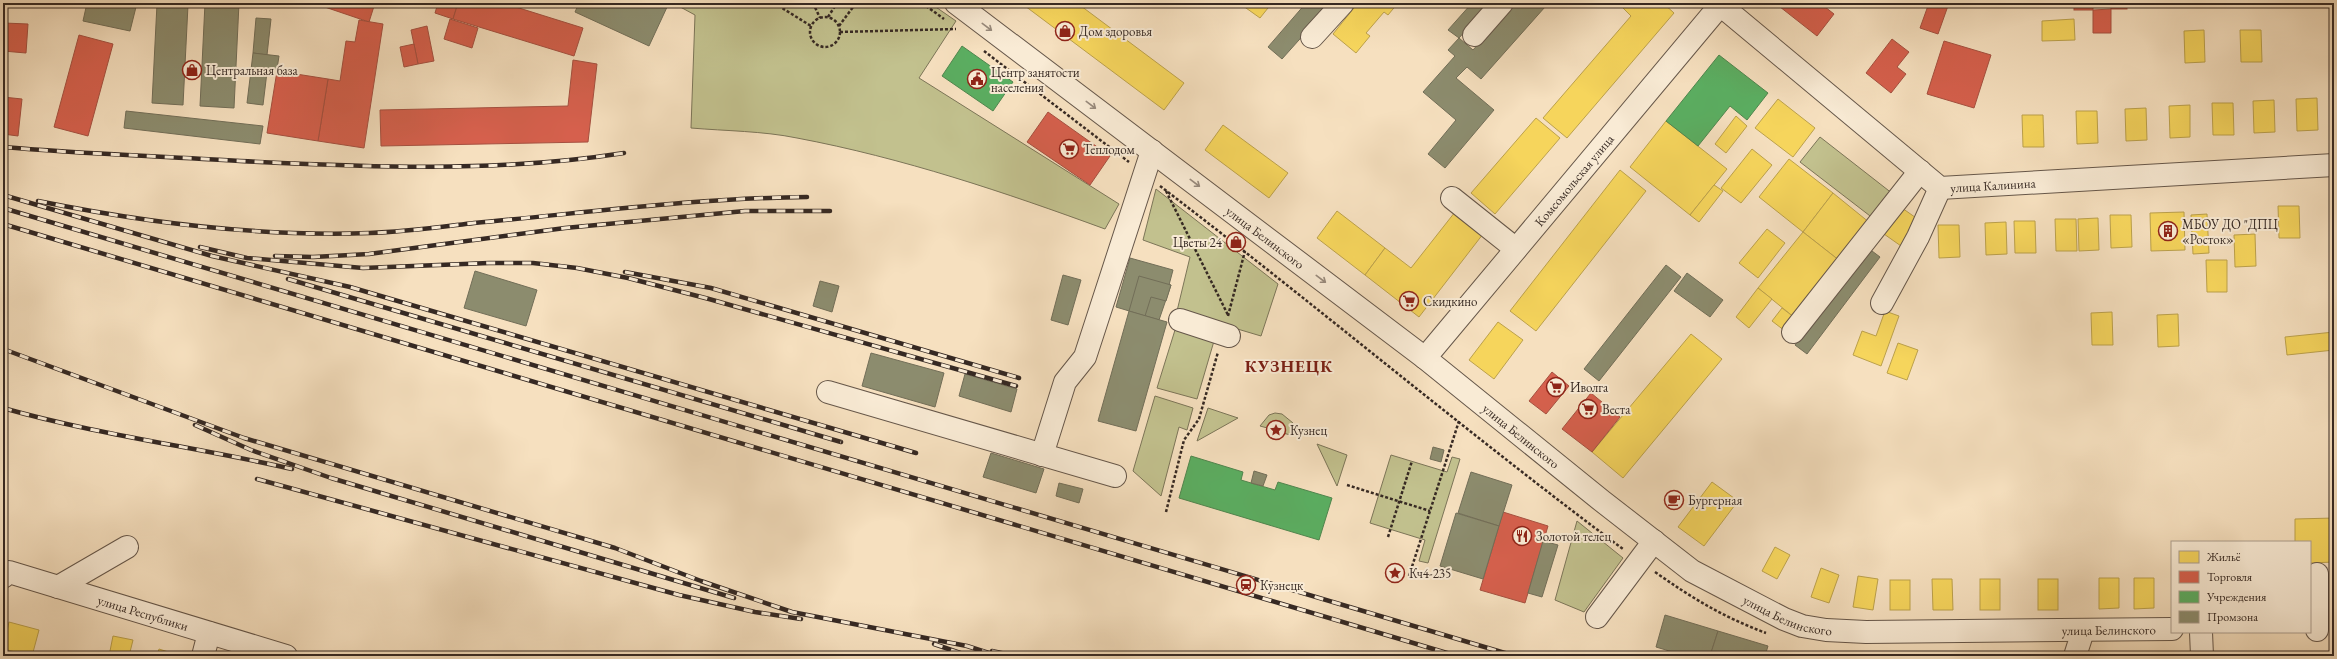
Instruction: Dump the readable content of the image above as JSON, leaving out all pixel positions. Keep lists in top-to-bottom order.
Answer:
{
  "streets": {
    "street": [
      "Комсомольская улица",
      "улица Калинина",
      "улица Белинского",
      "улица Республики"
    ]
  },
  "crossings": [
    ["Комсомольская улица", "улица Калинина"],
    ["Комсомольская улица", "улица Белинского"]
  ],
  "one_way": ["улица Белинского"],
  "districts": ["КУЗНЕЦК"],
  "places": {
    "shop": ["Дом здоровья", "Центральная база", "Цветы 24"],
    "public building": ["Центр занятости населения"],
    "supermarket": [
      "Теплодом",
      "Скидкино",
      "Иволга",
      "Веста"
    ],
    "building": ["МБОУ ДО \"ДПЦ «Росток»"],
    "place": ["Кузнец", "Кч4-235"],
    "cafe": ["Бургерная"],
    "restaurant": ["Золотой телец"],
    "station": ["Кузнецк"]
  },
  "legend": [
    "Жильё",
    "Торговля",
    "Учреждения",
    "Промзона"
  ]
}
